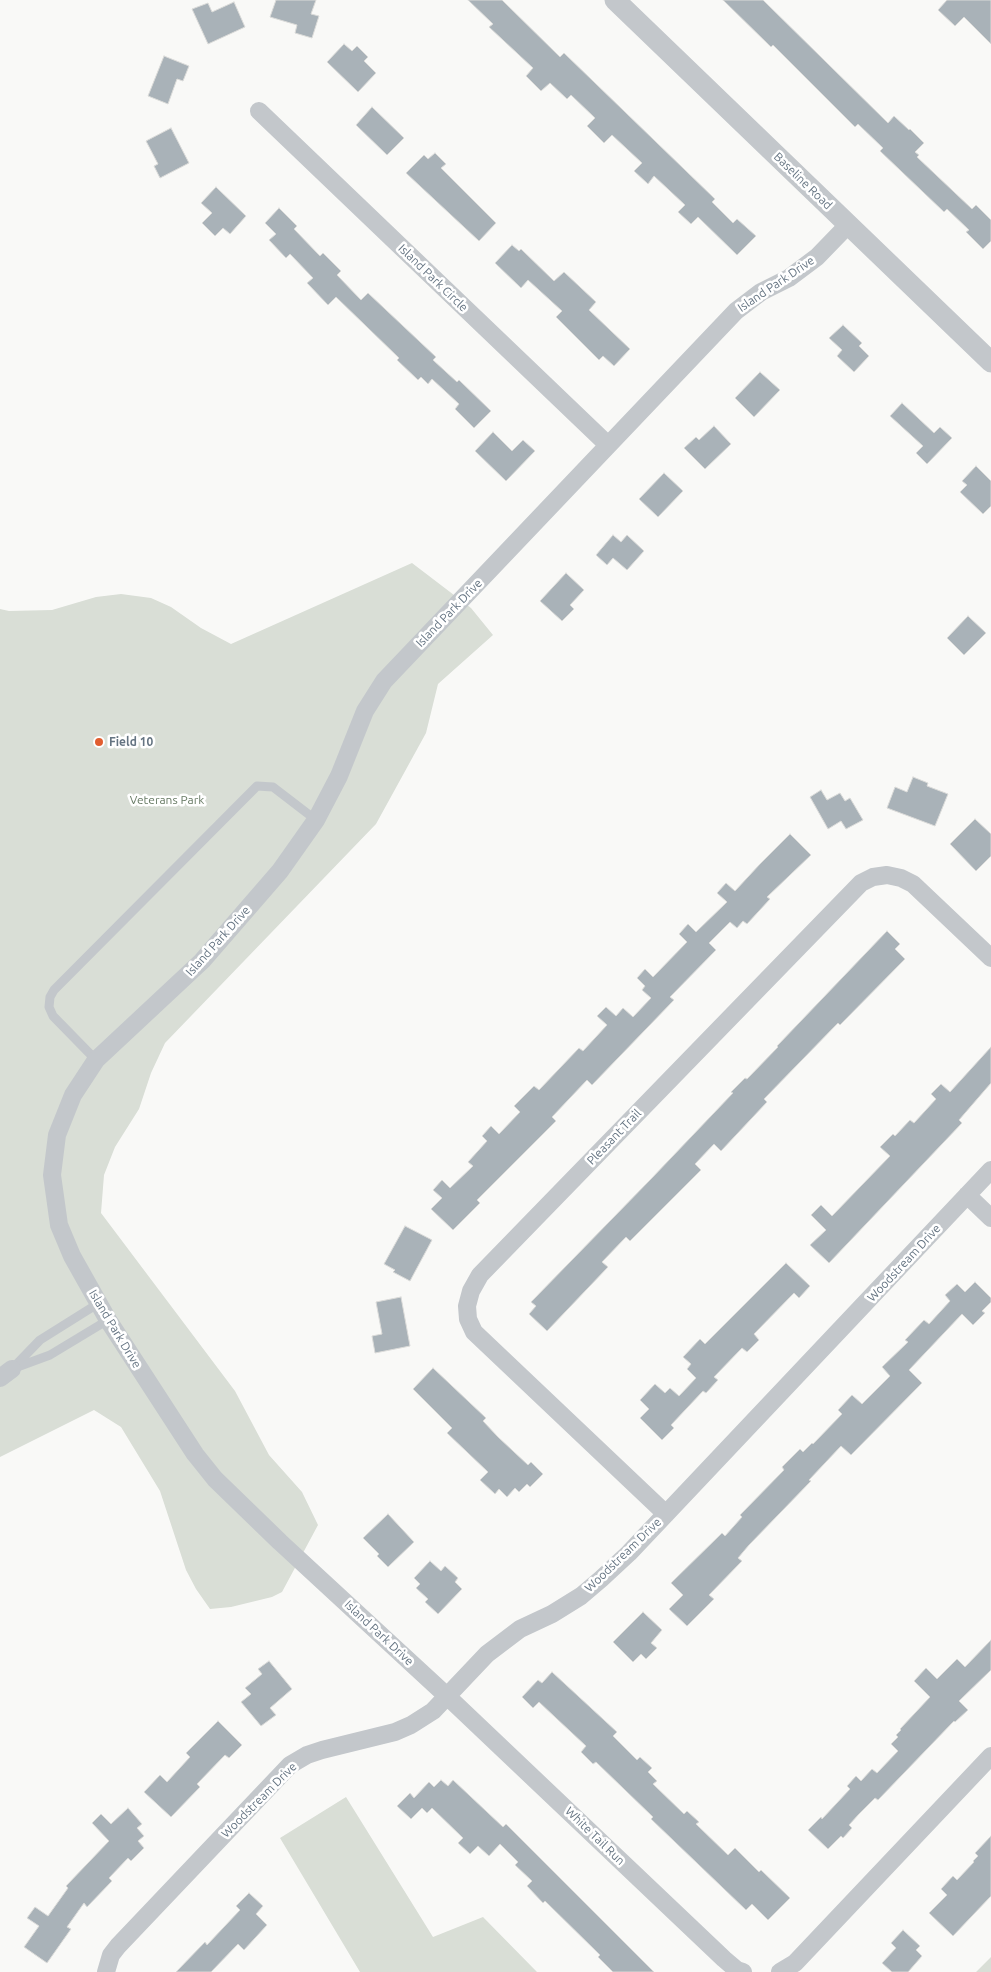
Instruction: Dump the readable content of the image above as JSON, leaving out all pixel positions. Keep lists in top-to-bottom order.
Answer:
{
  "streets": {
    "street": [
      "Baseline Road",
      "Island Park Circle",
      "Island Park Drive",
      "Pleasant Trail",
      "Woodstream Drive",
      "White Tail Run"
    ]
  },
  "crossings": [
    ["Baseline Road", "Island Park Drive"],
    ["Island Park Circle", "Island Park Drive"],
    ["Island Park Drive", "Woodstream Drive"],
    ["Island Park Drive", "White Tail Run"],
    ["Pleasant Trail", "Woodstream Drive"],
    ["Woodstream Drive", "White Tail Run"]
  ],
  "parks": ["Veterans Park"],
  "places": ["Field 10"]
}
